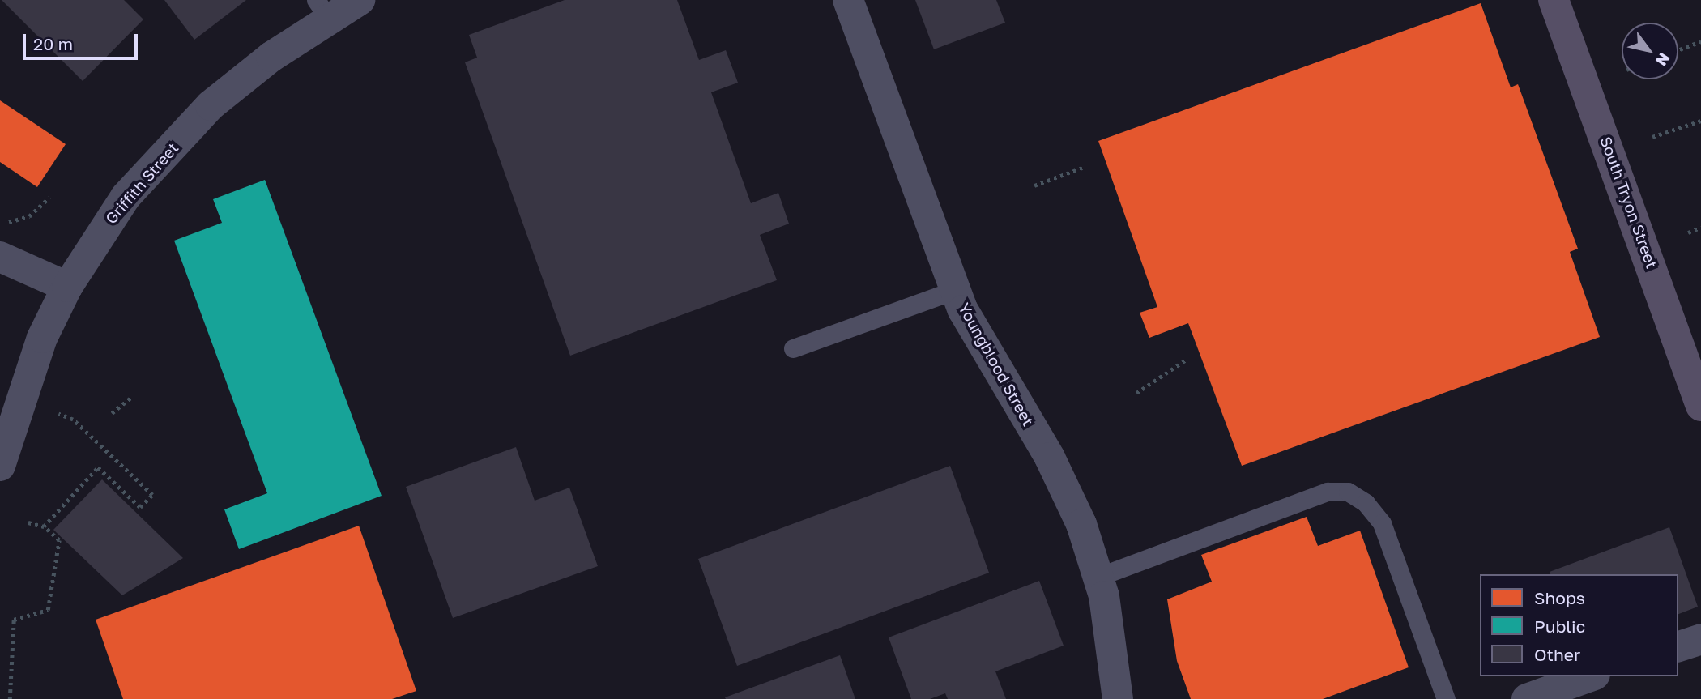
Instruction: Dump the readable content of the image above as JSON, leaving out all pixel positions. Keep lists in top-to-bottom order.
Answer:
{
  "streets": {
    "main road": ["South Tryon Street"],
    "street": ["Griffith Street", "Youngblood Street"]
  },
  "legend": ["Shops", "Public", "Other"],
  "scale_bar": "20 m",
  "north": "bottom right"
}
